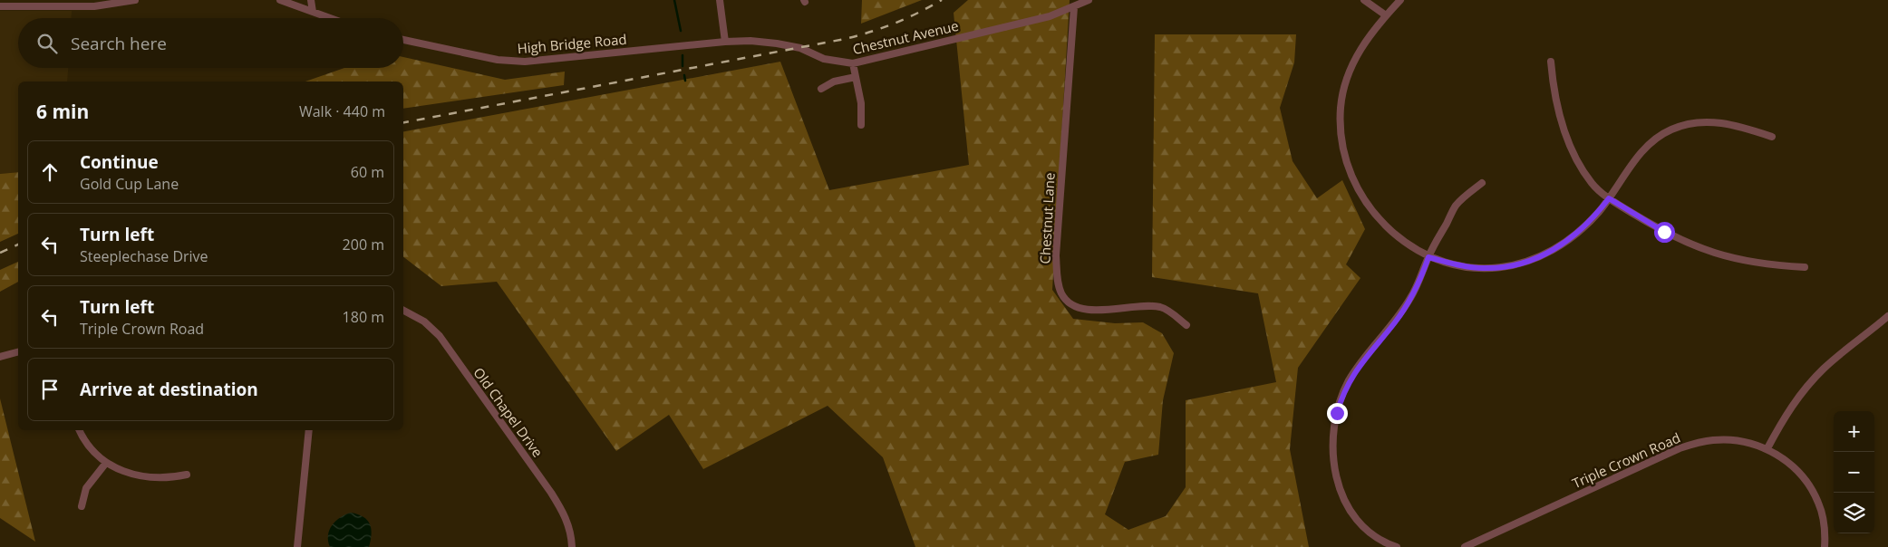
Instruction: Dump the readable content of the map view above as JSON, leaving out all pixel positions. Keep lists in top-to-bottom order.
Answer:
{
  "streets": {
    "street": [
      "Chestnut Avenue",
      "High Bridge Road",
      "Chestnut Lane",
      "Old Chapel Drive",
      "Triple Crown Road"
    ]
  },
  "crossings": [
    ["Chestnut Avenue", "High Bridge Road"],
    ["Chestnut Avenue", "Chestnut Lane"]
  ],
  "page": {
    "search": "Search here",
    "heading": ["6 min", "Walk · 440 m"],
    "list": [
      ["Continue", "Gold Cup Lane", "60 m"],
      ["Turn left", "Steeplechase Drive", "200 m"],
      ["Turn left", "Triple Crown Road", "180 m"],
      "Arrive at destination"
    ],
    "map_buttons": ["+", "−"]
  }
}
